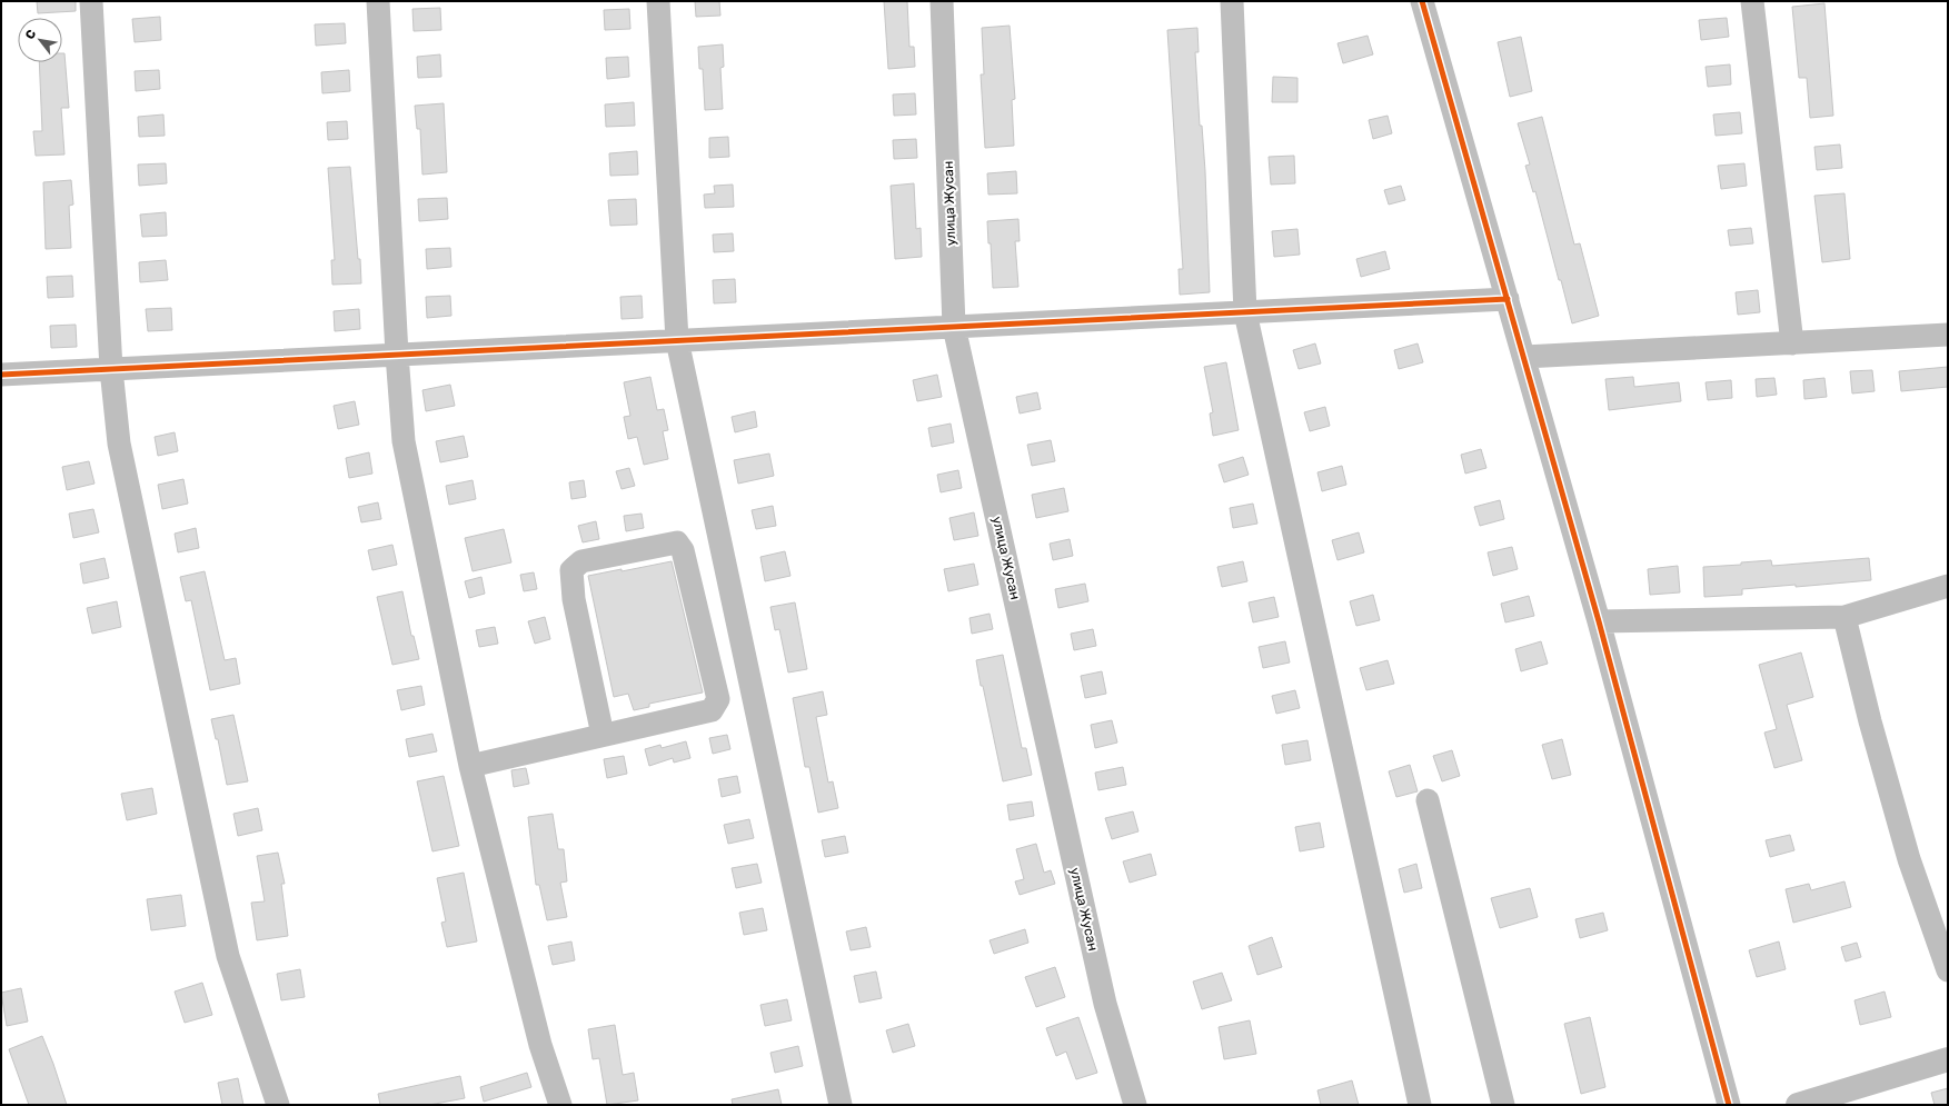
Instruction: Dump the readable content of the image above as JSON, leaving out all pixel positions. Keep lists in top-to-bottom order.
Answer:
{
  "streets": {
    "street": ["улица Жусан"]
  },
  "north": "top left"
}
